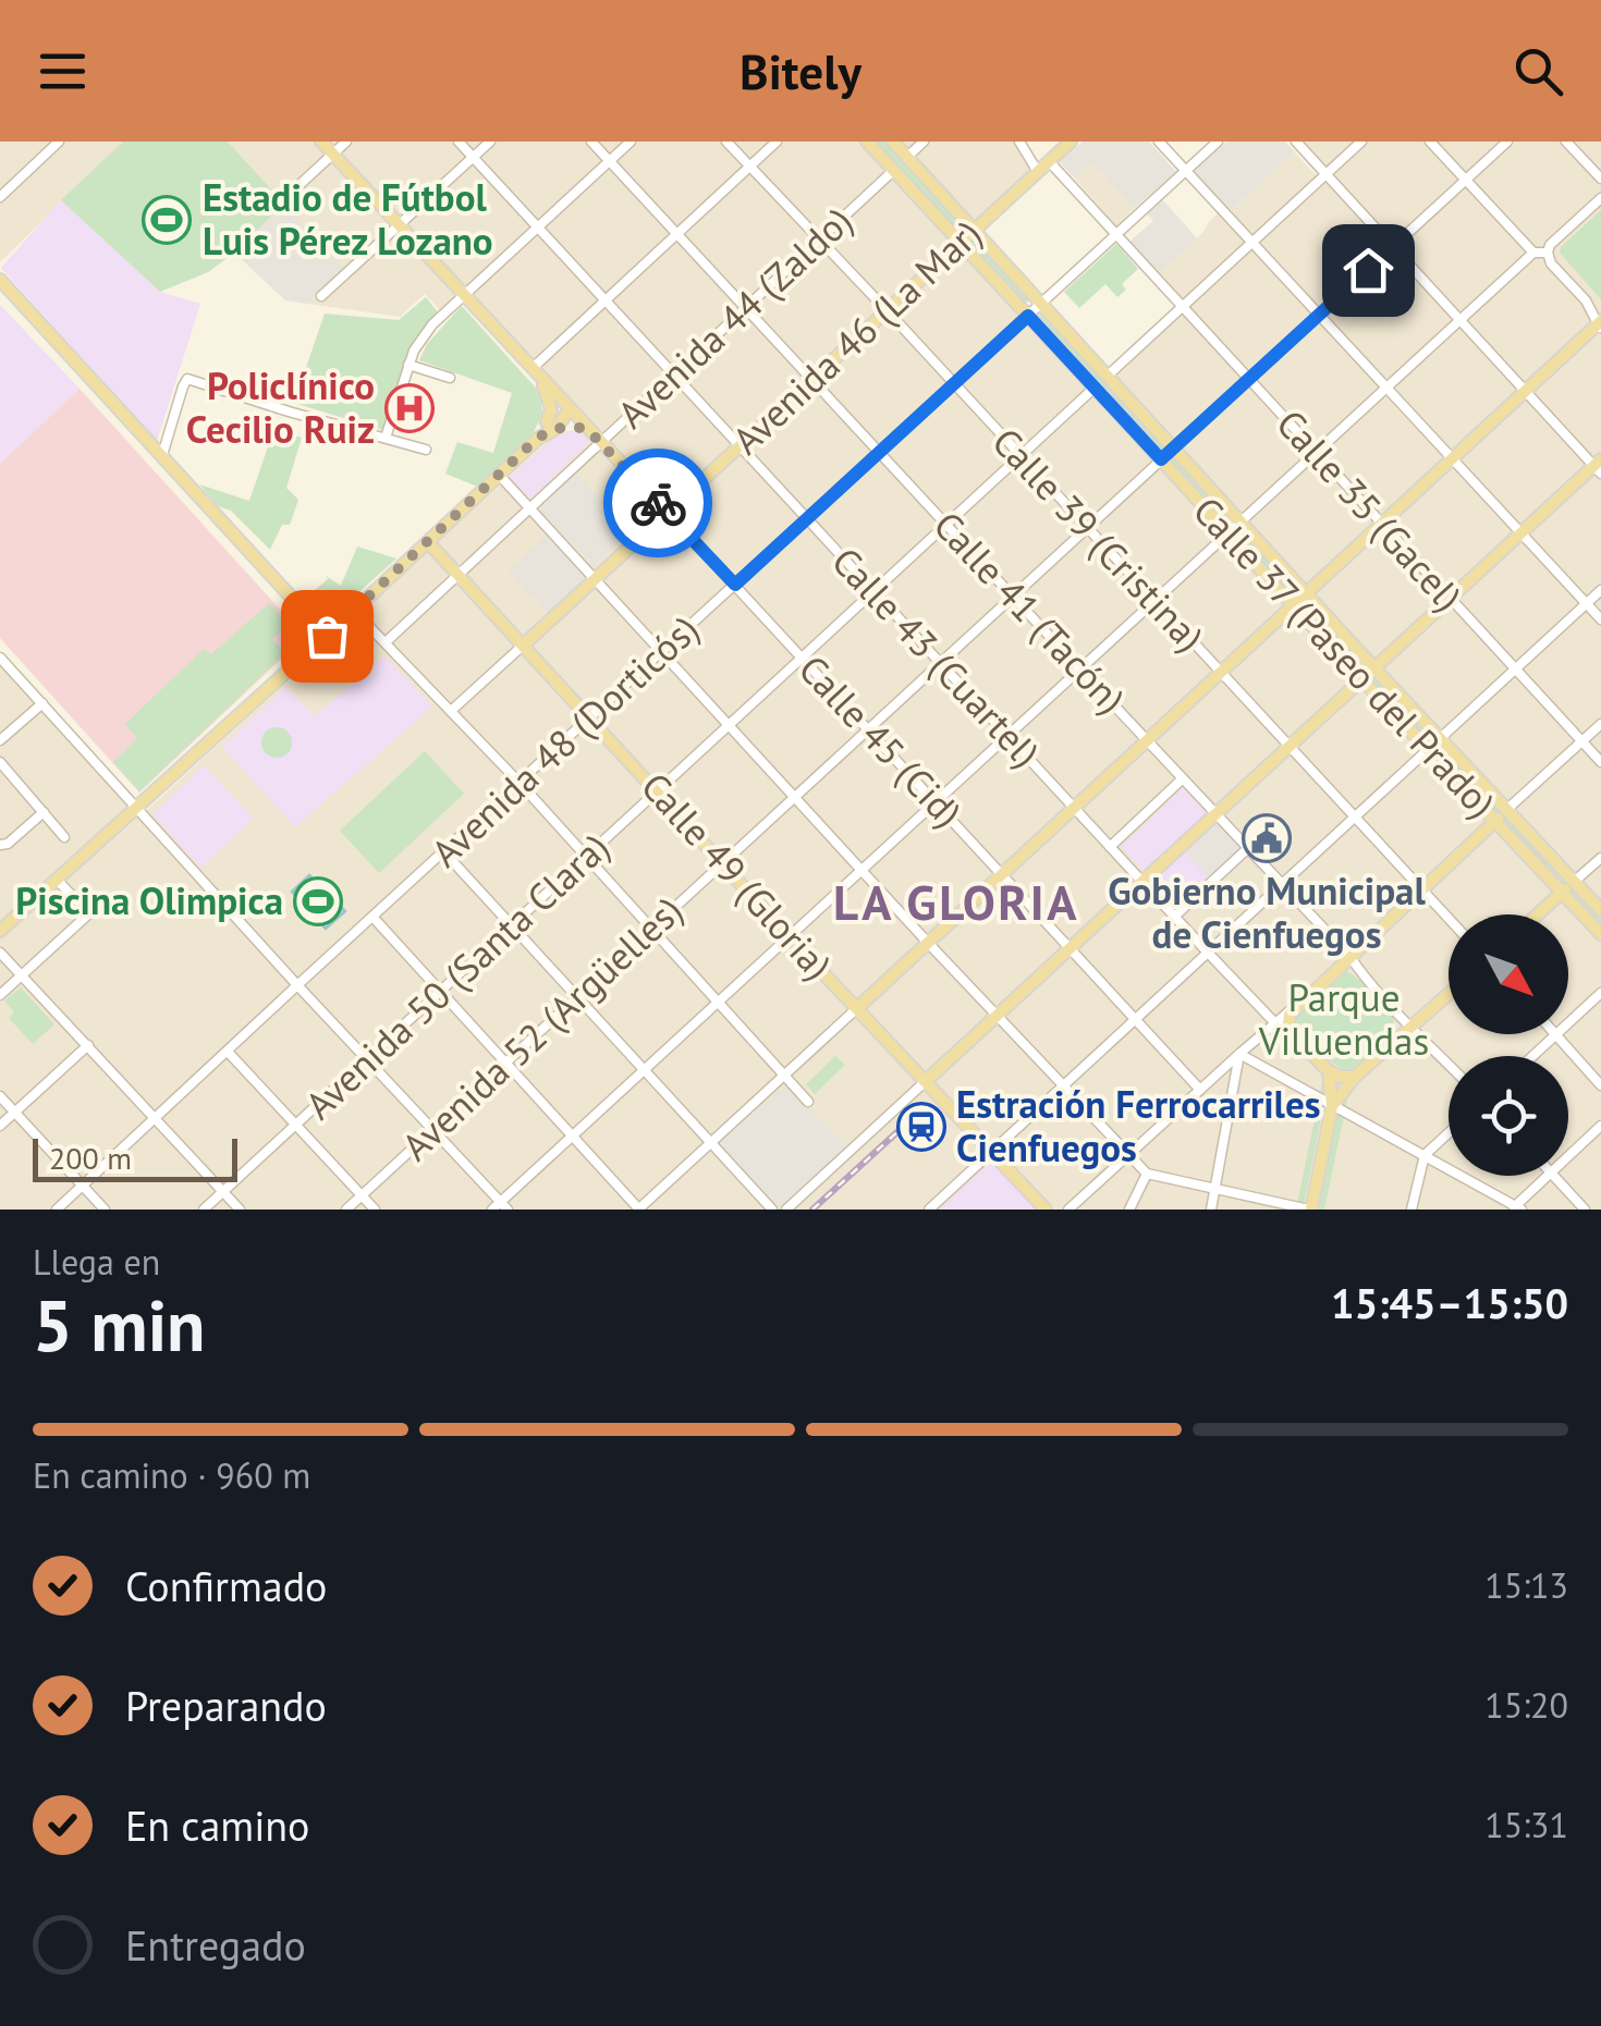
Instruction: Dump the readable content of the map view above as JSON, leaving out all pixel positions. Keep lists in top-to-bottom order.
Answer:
{
  "streets": {
    "main road": [
      "Avenida 46 (La Mar)",
      "Calle 43 (Cuartel)",
      "Calle 37 (Paseo del Prado)",
      "Calle 45 (Cid)",
      "Calle 49 (Gloria)"
    ],
    "street": [
      "Avenida 44 (Zaldo)",
      "Calle 35 (Gacel)",
      "Calle 39 (Cristina)",
      "Calle 41 (Tacón)",
      "Avenida 48 (Dorticós)",
      "Avenida 50 (Santa Clara)",
      "Avenida 52 (Argüelles)"
    ]
  },
  "crossings": [
    ["Avenida 44 (Zaldo)", "Calle 39 (Cristina)"],
    ["Avenida 44 (Zaldo)", "Calle 41 (Tacón)"],
    ["Avenida 44 (Zaldo)", "Calle 43 (Cuartel)"],
    ["Avenida 44 (Zaldo)", "Calle 37 (Paseo del Prado)"],
    ["Avenida 44 (Zaldo)", "Calle 45 (Cid)"],
    ["Avenida 44 (Zaldo)", "Calle 49 (Gloria)"],
    ["Avenida 46 (La Mar)", "Calle 35 (Gacel)"],
    ["Avenida 46 (La Mar)", "Calle 39 (Cristina)"],
    ["Avenida 46 (La Mar)", "Calle 41 (Tacón)"],
    ["Avenida 46 (La Mar)", "Calle 43 (Cuartel)"],
    ["Avenida 46 (La Mar)", "Calle 37 (Paseo del Prado)"],
    ["Avenida 46 (La Mar)", "Calle 45 (Cid)"],
    ["Avenida 46 (La Mar)", "Calle 49 (Gloria)"],
    ["Calle 35 (Gacel)", "Avenida 48 (Dorticós)"],
    ["Calle 35 (Gacel)", "Avenida 52 (Argüelles)"],
    ["Calle 39 (Cristina)", "Avenida 48 (Dorticós)"],
    ["Calle 39 (Cristina)", "Avenida 50 (Santa Clara)"],
    ["Calle 39 (Cristina)", "Avenida 52 (Argüelles)"],
    ["Calle 41 (Tacón)", "Calle 43 (Cuartel)"],
    ["Calle 41 (Tacón)", "Avenida 48 (Dorticós)"],
    ["Calle 41 (Tacón)", "Avenida 50 (Santa Clara)"],
    ["Calle 41 (Tacón)", "Avenida 52 (Argüelles)"],
    ["Calle 43 (Cuartel)", "Avenida 48 (Dorticós)"],
    ["Calle 43 (Cuartel)", "Avenida 50 (Santa Clara)"],
    ["Calle 43 (Cuartel)", "Avenida 52 (Argüelles)"],
    ["Calle 37 (Paseo del Prado)", "Avenida 48 (Dorticós)"],
    ["Calle 37 (Paseo del Prado)", "Avenida 50 (Santa Clara)"],
    ["Calle 37 (Paseo del Prado)", "Avenida 52 (Argüelles)"],
    ["Avenida 48 (Dorticós)", "Calle 45 (Cid)"],
    ["Avenida 48 (Dorticós)", "Calle 49 (Gloria)"],
    ["Calle 45 (Cid)", "Avenida 50 (Santa Clara)"],
    ["Calle 45 (Cid)", "Avenida 52 (Argüelles)"],
    ["Calle 49 (Gloria)", "Avenida 50 (Santa Clara)"],
    ["Calle 49 (Gloria)", "Avenida 52 (Argüelles)"]
  ],
  "districts": ["LA GLORIA"],
  "parks": ["Parque Villuendas"],
  "places": {
    "sports": ["Estadio de Fútbol Luis Pérez Lozano", "Piscina Olimpica"],
    "hospital": ["Policlínico Cecilio Ruiz"],
    "public building": ["Gobierno Municipal de Cienfuegos"],
    "station": ["Estración Ferrocarriles Cienfuegos"]
  },
  "scale_bar": "200 m",
  "north": "bottom right",
  "page": {
    "header": "Bitely",
    "scale": "200 m",
    "heading": ["5 min", "Llega en", "15:45–15:50"],
    "bar": "En camino · 960 m",
    "list": [
      ["Confirmado", "15:13"],
      ["Preparando", "15:20"],
      ["En camino", "15:31"],
      "Entregado"
    ]
  }
}
